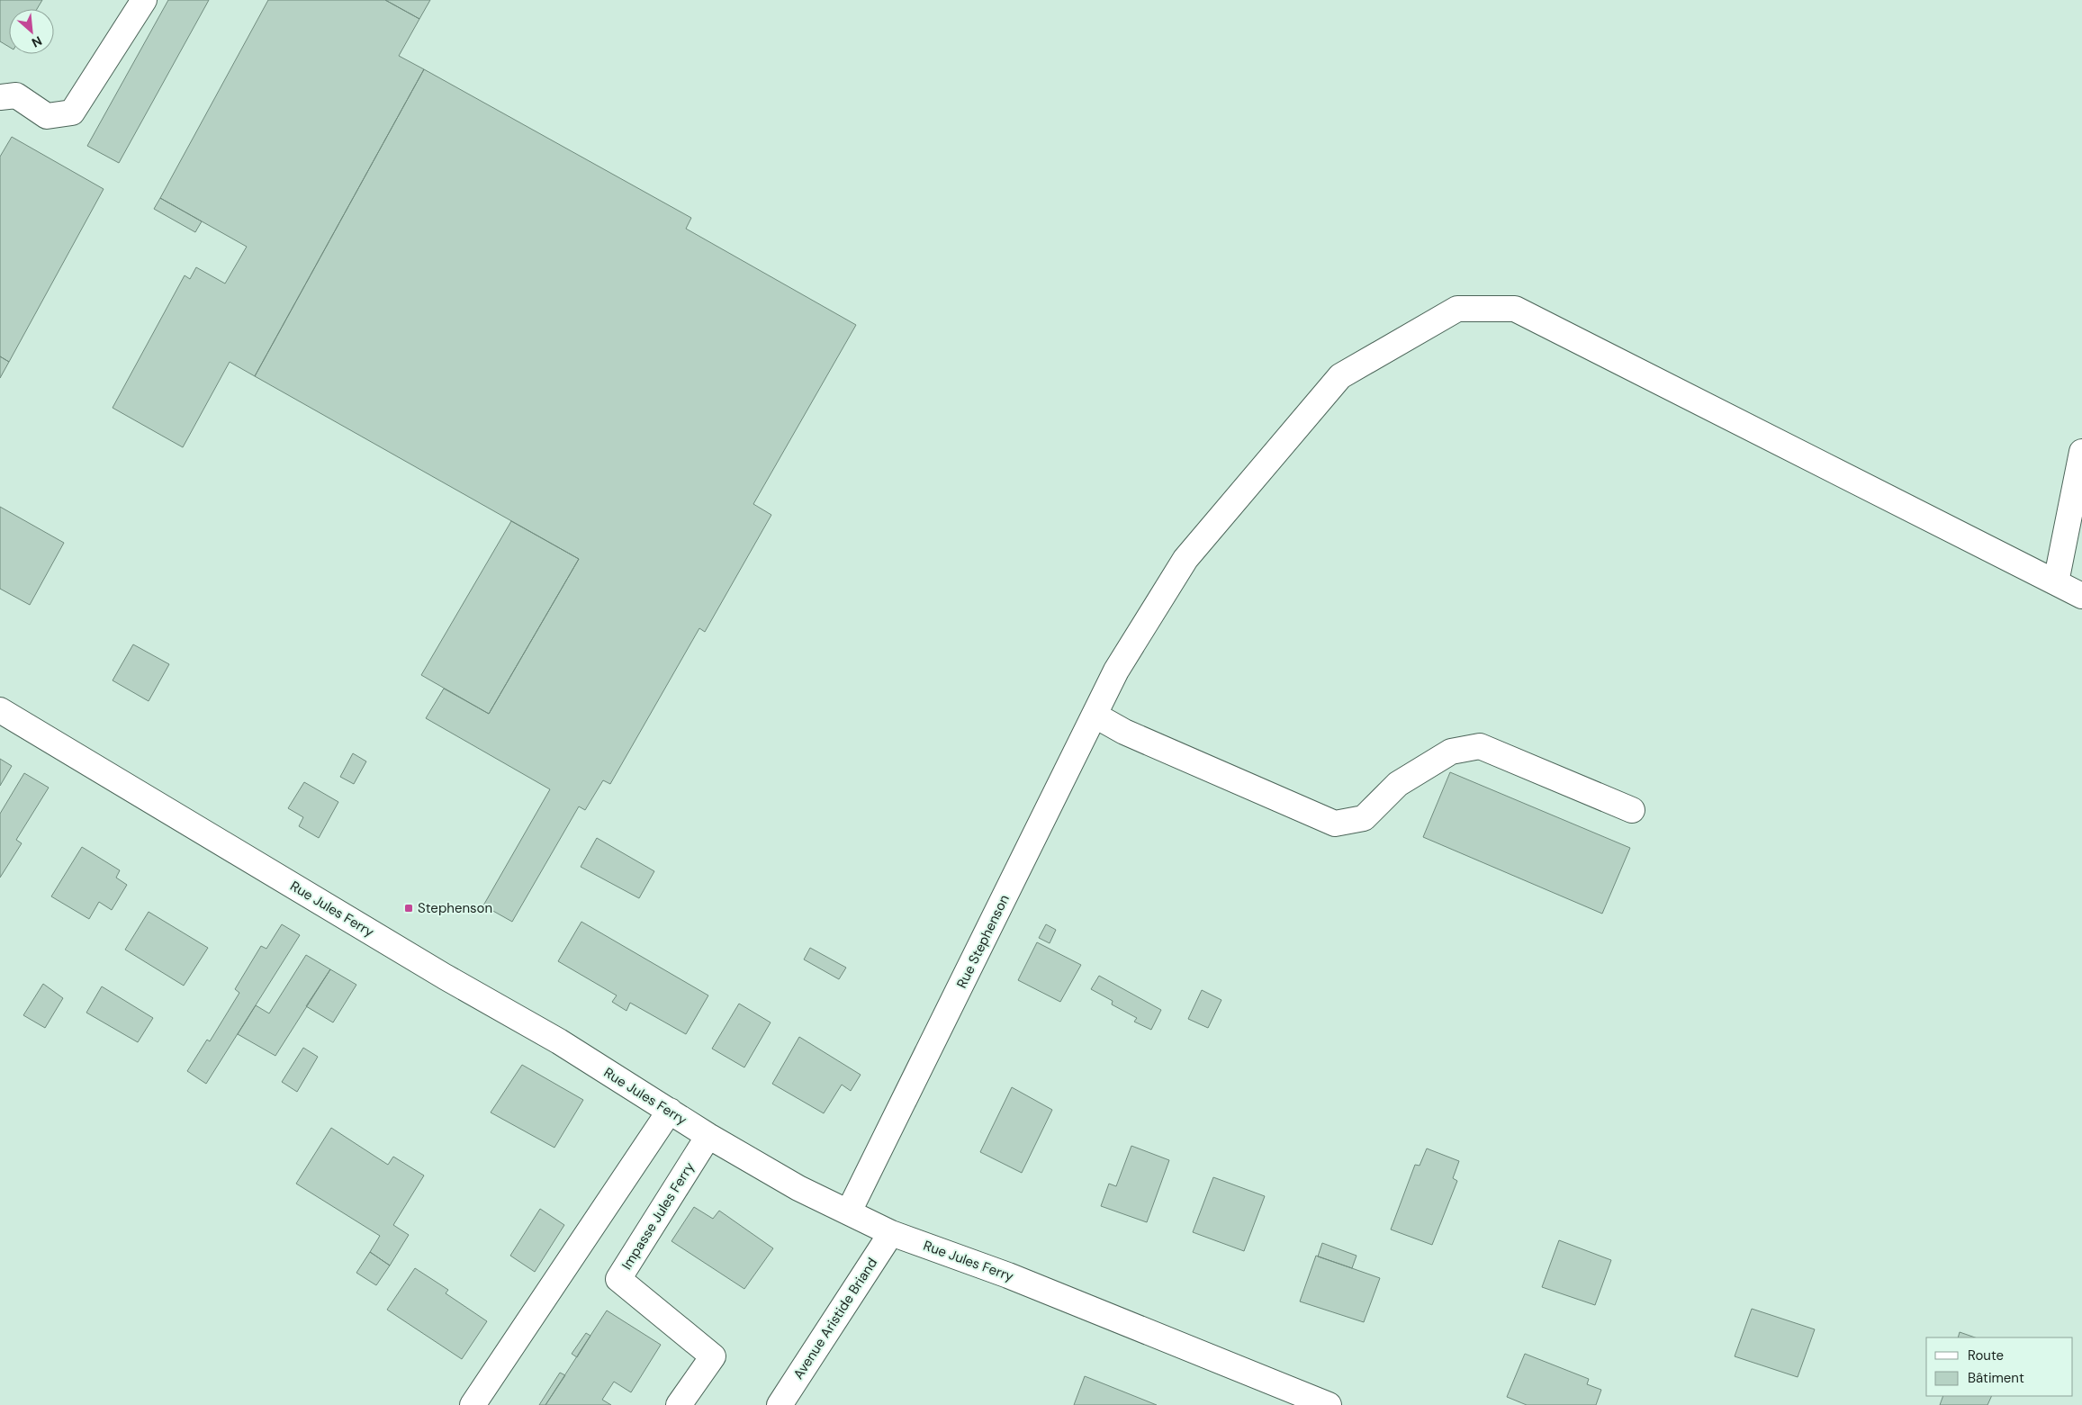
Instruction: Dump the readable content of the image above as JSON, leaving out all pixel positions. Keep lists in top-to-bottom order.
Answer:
{
  "streets": {
    "street": [
      "Rue Jules Ferry",
      "Rue Stephenson",
      "Impasse Jules Ferry",
      "Avenue Aristide Briand"
    ]
  },
  "crossings": [
    ["Rue Jules Ferry", "Rue Stephenson"],
    ["Rue Jules Ferry", "Impasse Jules Ferry"],
    ["Rue Jules Ferry", "Avenue Aristide Briand"]
  ],
  "places": {
    "transit": ["Stephenson"]
  },
  "legend": ["Route", "Bâtiment"],
  "north": "bottom right"
}
